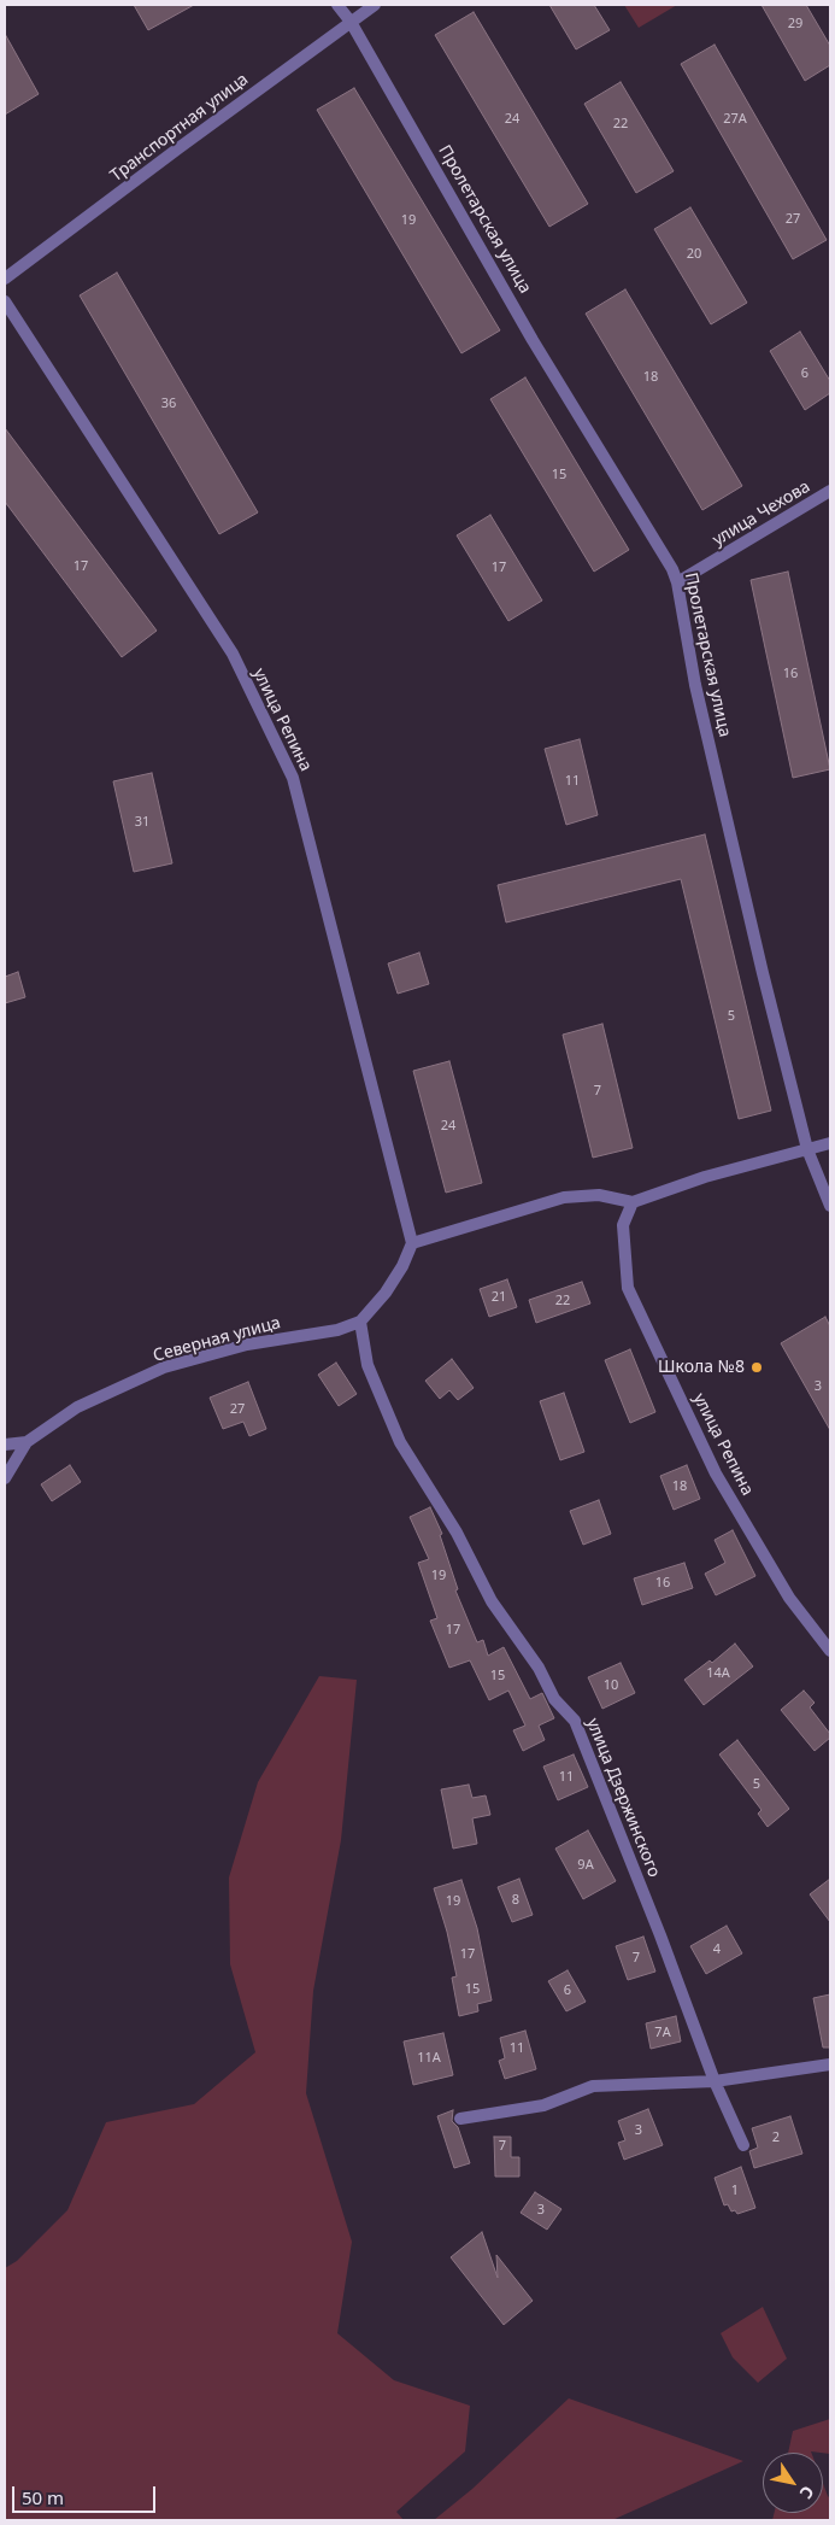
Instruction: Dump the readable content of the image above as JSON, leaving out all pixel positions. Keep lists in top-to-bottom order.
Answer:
{
  "streets": {
    "street": [
      "Транспортная улица",
      "Пролетарская улица",
      "улица Чехова",
      "улица Репина",
      "Северная улица",
      "улица Дзержинского"
    ]
  },
  "crossings": [
    ["Транспортная улица", "Пролетарская улица"],
    ["Пролетарская улица", "улица Чехова"],
    ["Северная улица", "улица Дзержинского"]
  ],
  "places": ["Школа №8"],
  "house_numbers": [
    "29",
    "24",
    "27А",
    "22",
    "27",
    "19",
    "20",
    "6",
    "18",
    "36",
    "15",
    "17",
    "17",
    "16",
    "11",
    "31",
    "5",
    "7",
    "24",
    "21",
    "22",
    "3",
    "27",
    "18",
    "19",
    "16",
    "17",
    "14А",
    "15",
    "10",
    "11",
    "5",
    "9А",
    "8",
    "19",
    "4",
    "17",
    "7",
    "15",
    "6",
    "7А",
    "11",
    "11А",
    "3",
    "2",
    "7",
    "1",
    "3"
  ],
  "scale_bar": "50 m",
  "north": "bottom right"
}
